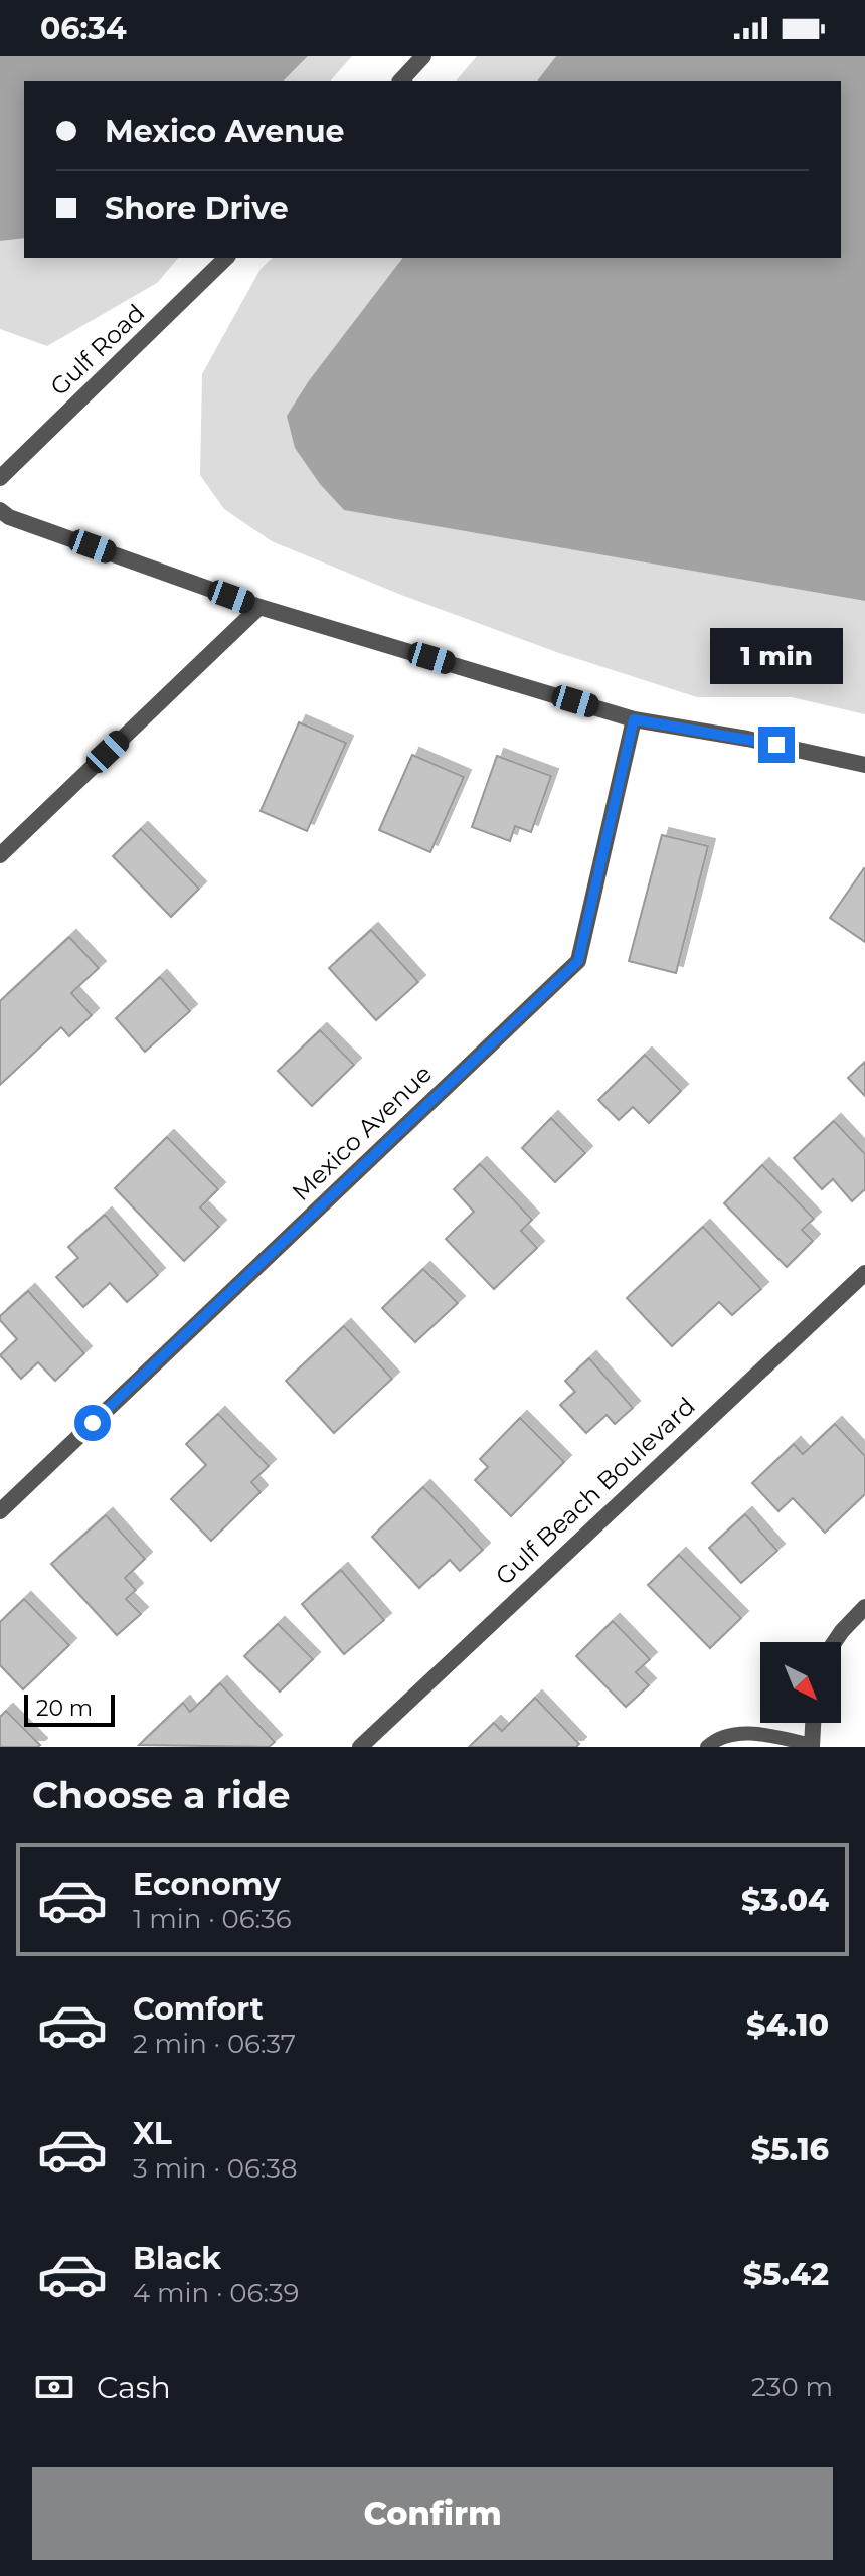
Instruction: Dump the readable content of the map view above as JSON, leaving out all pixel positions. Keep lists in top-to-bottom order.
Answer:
{
  "streets": {
    "street": ["Gulf Road", "Mexico Avenue", "Gulf Beach Boulevard"]
  },
  "scale_bar": "20 m",
  "north": "bottom right",
  "page": {
    "status": "06:34",
    "banner": ["Mexico Avenue", "Shore Drive"],
    "bubble": "1 min",
    "scale": "20 m",
    "heading": "Choose a ride",
    "list": [
      {
        "name": "Economy",
        "note": "1 min · 06:36",
        "value": "$3.04"
      },
      {
        "name": "Comfort",
        "note": "2 min · 06:37",
        "value": "$4.10"
      },
      {
        "name": "XL",
        "note": "3 min · 06:38",
        "value": "$5.16"
      },
      {
        "name": "Black",
        "note": "4 min · 06:39",
        "value": "$5.42"
      }
    ],
    "pay": ["Cash", "230 m"],
    "buttons": "Confirm"
  }
}
